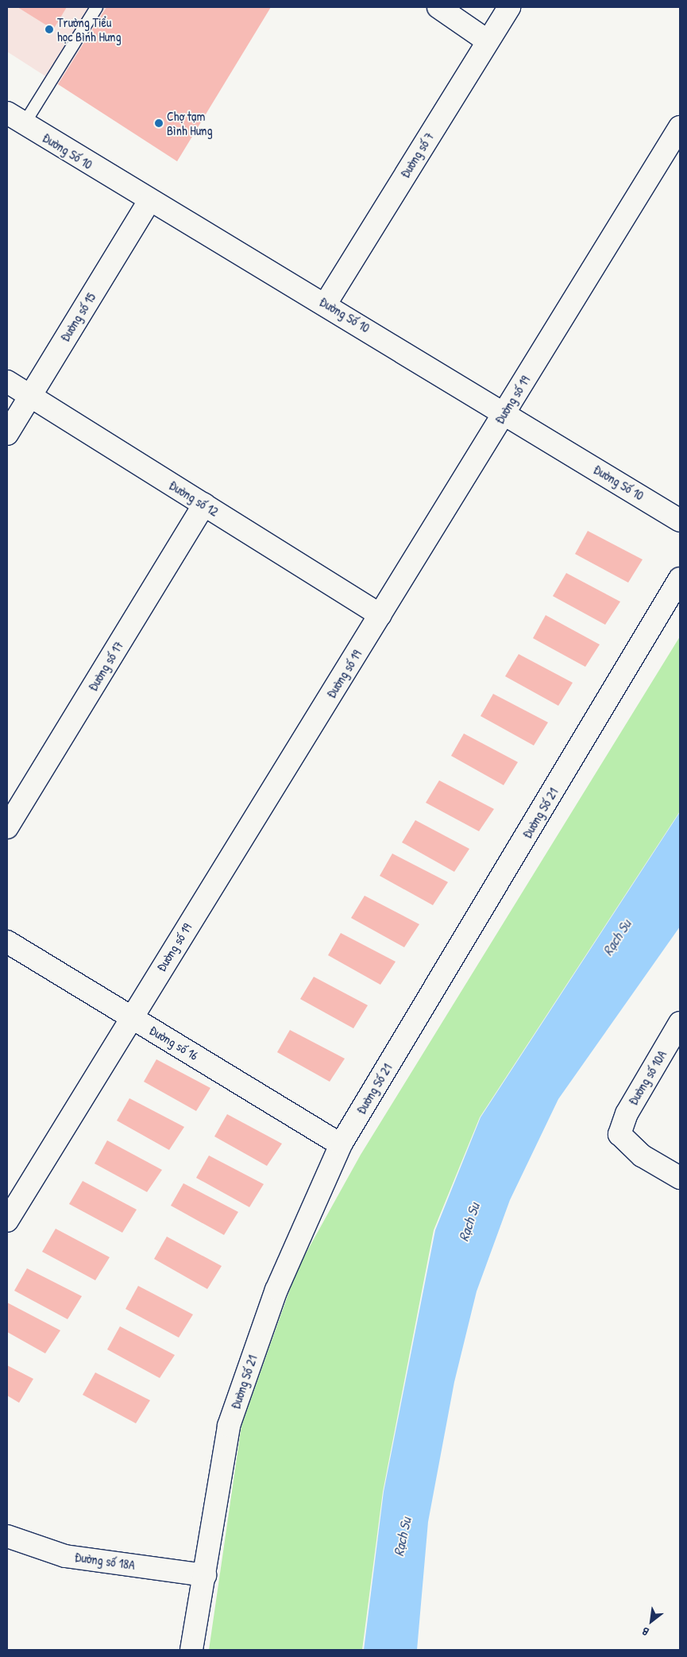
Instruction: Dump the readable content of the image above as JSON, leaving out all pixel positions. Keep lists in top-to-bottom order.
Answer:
{
  "streets": {
    "street": [
      "Đường Số 10",
      "Đường số 7",
      "Đường số 15",
      "Đường số 19",
      "Đường số 12",
      "Đường số 17",
      "Đường Số 21",
      "Đường số 16",
      "Đường số 10A",
      "Đường số 18A"
    ]
  },
  "crossings": [
    ["Đường Số 10", "Đường số 7"],
    ["Đường Số 10", "Đường số 15"],
    ["Đường Số 10", "Đường số 19"],
    ["Đường số 15", "Đường số 12"],
    ["Đường số 19", "Đường số 12"],
    ["Đường số 19", "Đường số 16"],
    ["Đường số 12", "Đường số 17"],
    ["Đường Số 21", "Đường số 16"],
    ["Đường Số 21", "Đường số 18A"]
  ],
  "water": ["Rạch Su"],
  "places": ["Trường Tiểu học Bình Hưng", "Chợ tạm Bình Hưng"],
  "north": "bottom left"
}
